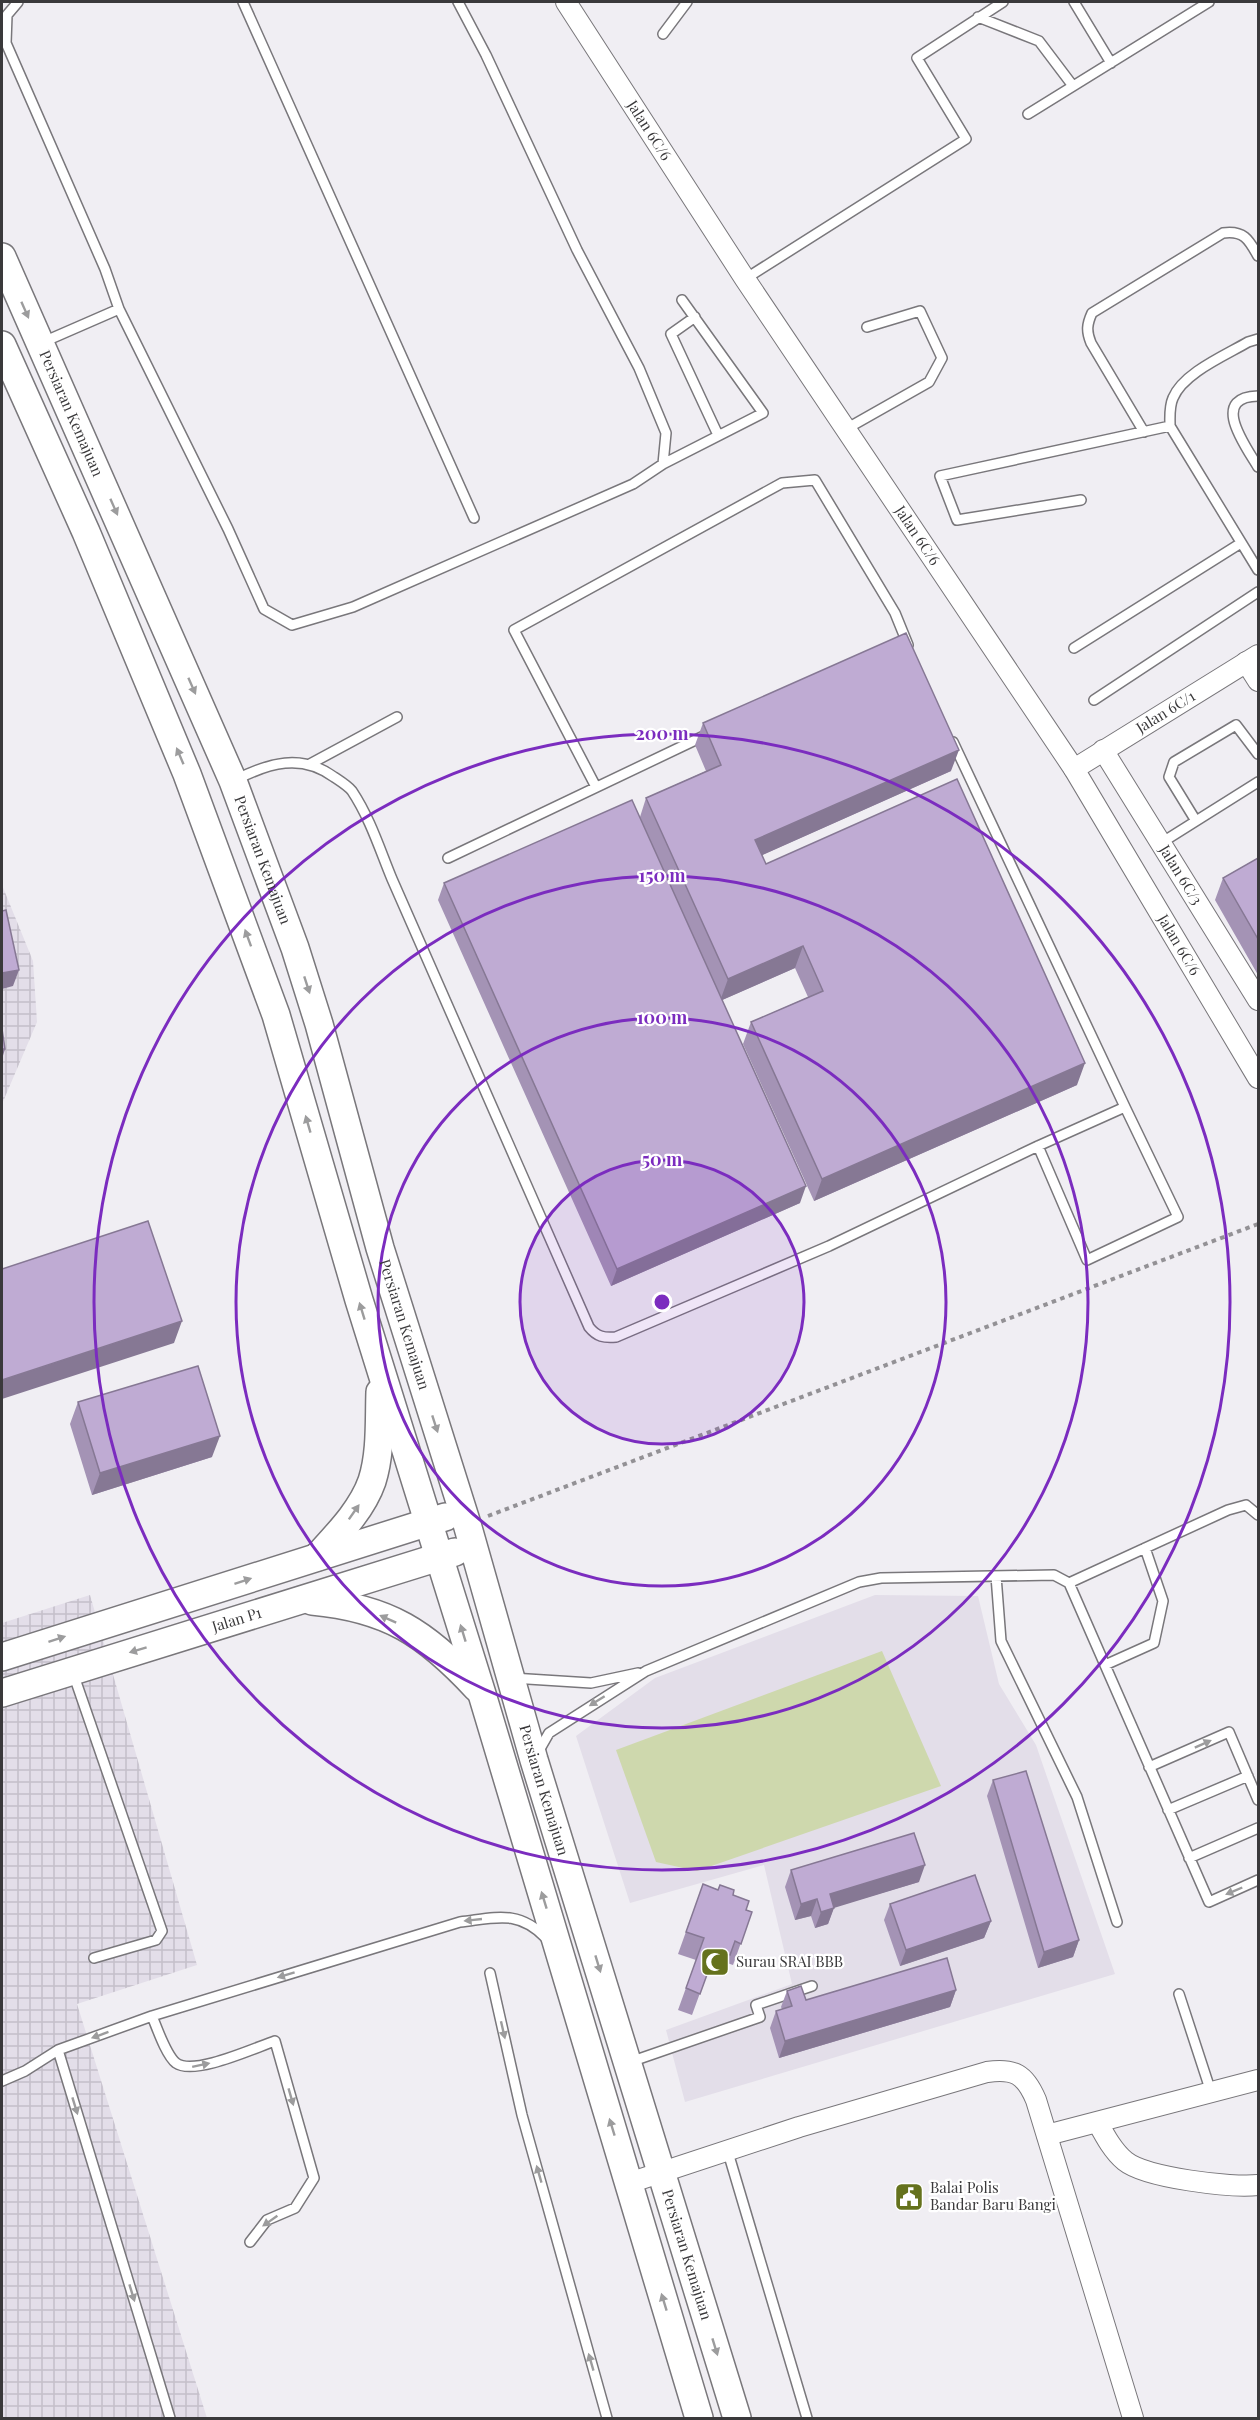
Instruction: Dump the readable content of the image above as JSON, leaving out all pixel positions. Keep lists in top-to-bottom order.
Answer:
{
  "streets": {
    "main road": ["Persiaran Kemajuan", "Jalan P1"],
    "street": ["Jalan 6C/6", "Jalan 6C/1", "Jalan 6C/3"]
  },
  "crossings": [
    ["Jalan 6C/6", "Jalan 6C/1"],
    ["Persiaran Kemajuan", "Jalan P1"],
    ["Jalan 6C/1", "Jalan 6C/3"]
  ],
  "places": {
    "mosque": ["Surau SRAI BBB"],
    "public building": ["Balai Polis Bandar Baru Bangi"]
  },
  "rings": [
    "200 m",
    "150 m",
    "100 m",
    "50 m"
  ]
}
